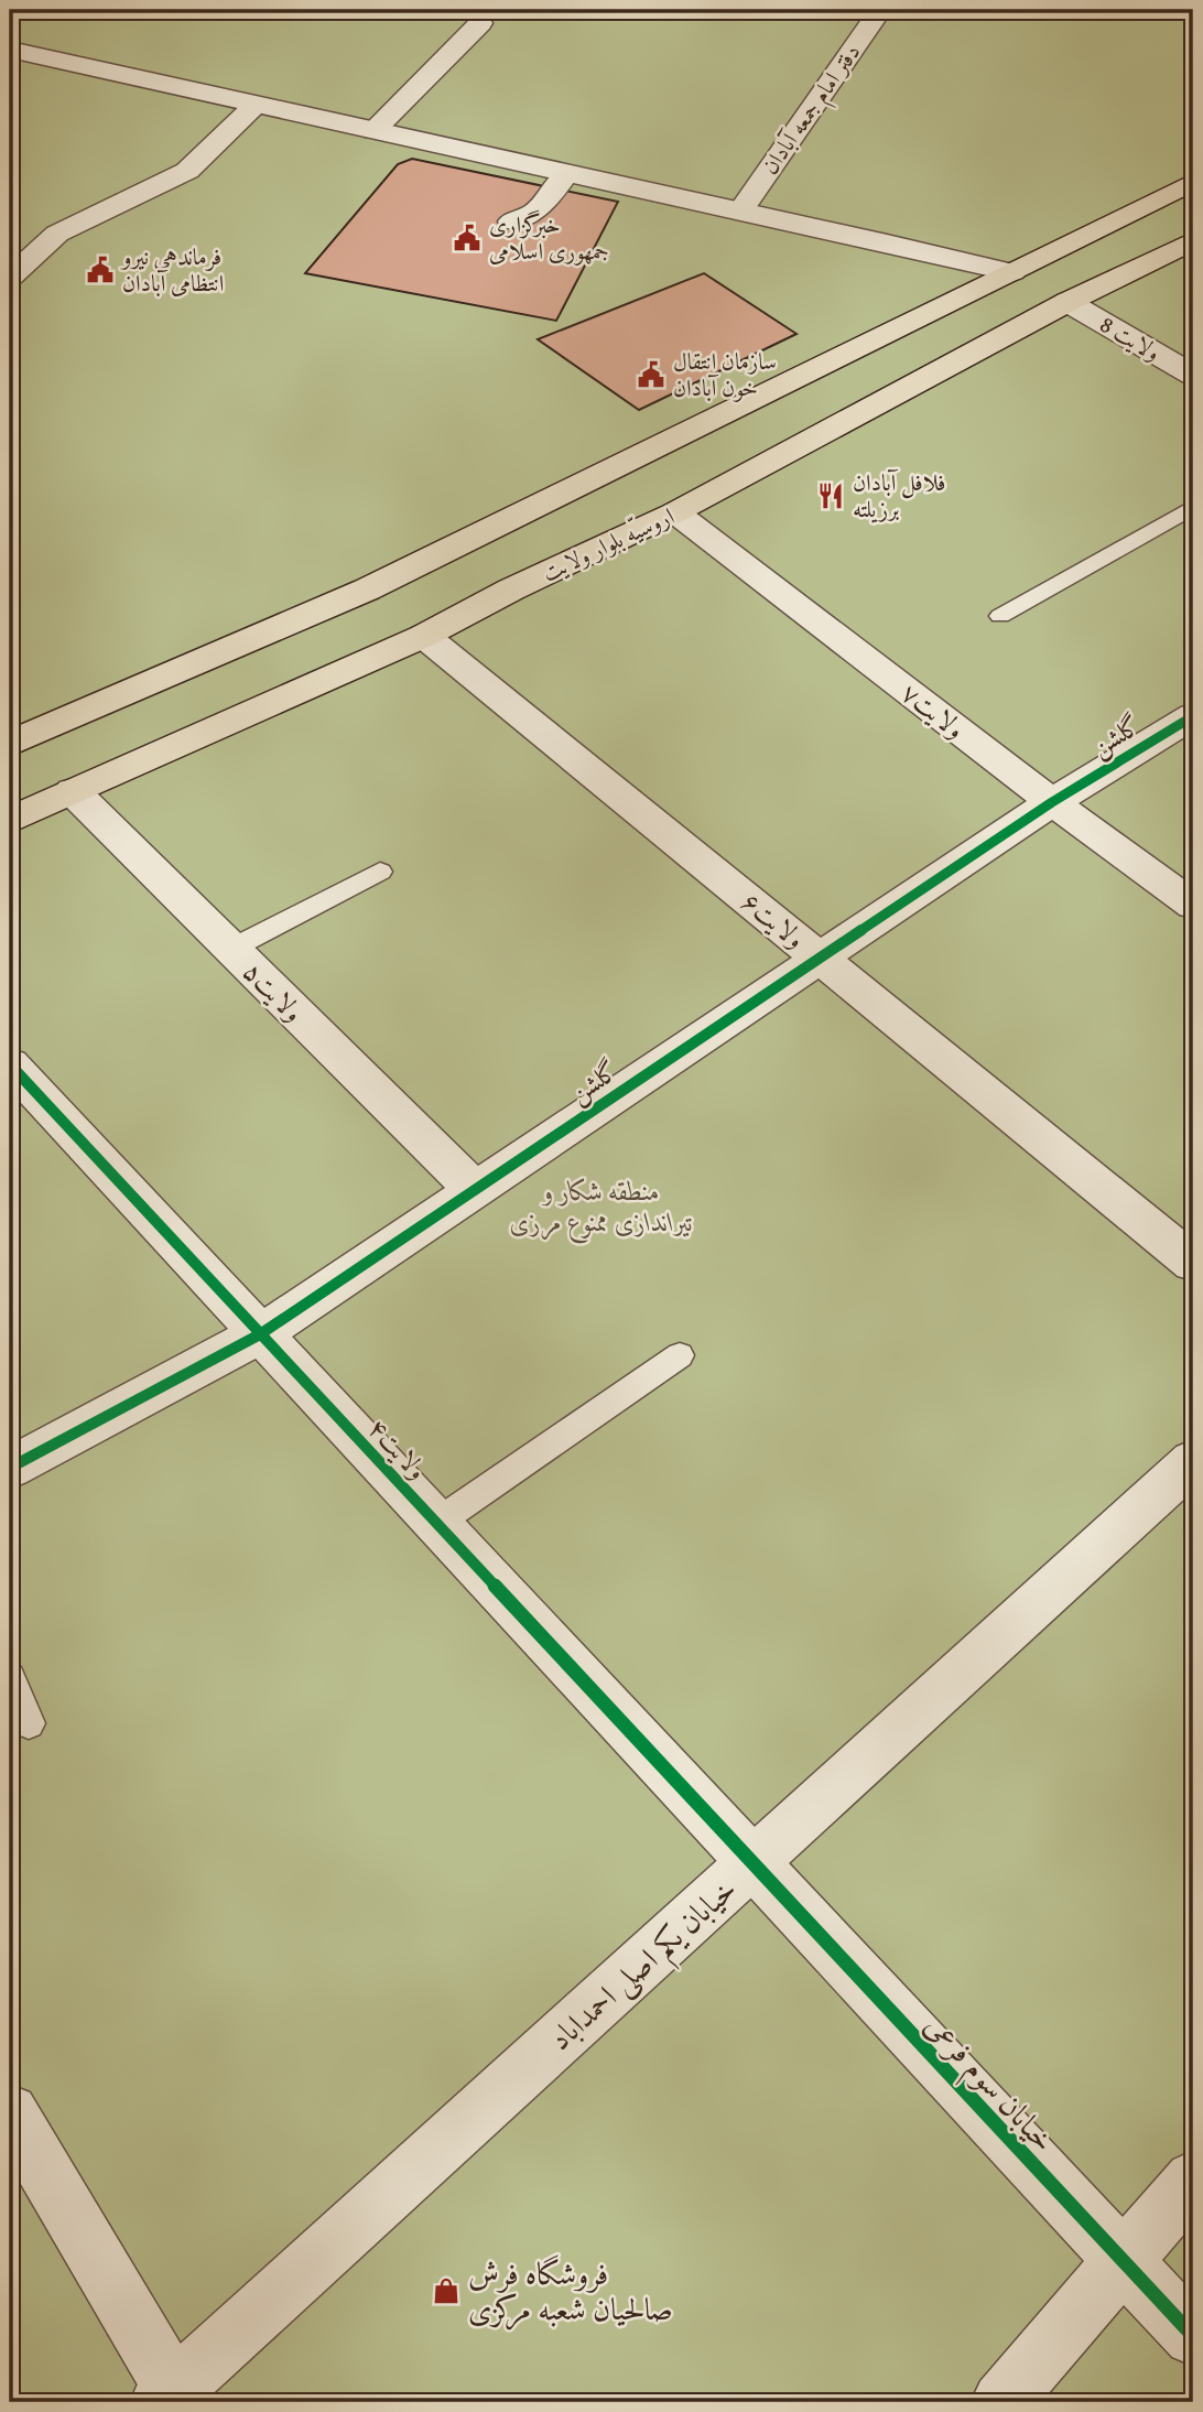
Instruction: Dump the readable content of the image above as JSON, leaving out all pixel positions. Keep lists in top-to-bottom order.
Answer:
{
  "streets": {
    "main road": ["اروسیّه بلوار ولایت"],
    "street": [
      "دفتر امام جمعه آبادان",
      "ولایت 8",
      "ولایت۷",
      "گلشن",
      "ولایت۶",
      "ولایت۵",
      "ولایت۴",
      "خیابان یکم اصلی احمداباد",
      "خیابان سوم فرعی"
    ]
  },
  "crossings": [
    ["ولایت 8", "اروسیّه بلوار ولایت"],
    ["اروسیّه بلوار ولایت", "ولایت۷"],
    ["اروسیّه بلوار ولایت", "ولایت۶"],
    ["اروسیّه بلوار ولایت", "ولایت۵"],
    ["ولایت۷", "گلشن"],
    ["گلشن", "ولایت۶"],
    ["گلشن", "ولایت۵"],
    ["گلشن", "ولایت۴"],
    ["ولایت۴", "خیابان یکم اصلی احمداباد"],
    ["ولایت۴", "خیابان سوم فرعی"],
    ["خیابان یکم اصلی احمداباد", "خیابان سوم فرعی"]
  ],
  "parks": ["منطقه شکار و تیراندازی ممنوع مرزی"],
  "places": {
    "public building": ["خبرگزاری جمهوری اسلامی", "فرماندهی نیرو انتظامی آبادان", "سازمان انتقال خون آبادان"],
    "restaurant": ["فلافل آبادان برزیلته"],
    "shop": ["فروشگاه فرش صالحیان شعبه مرکزی"]
  }
}
